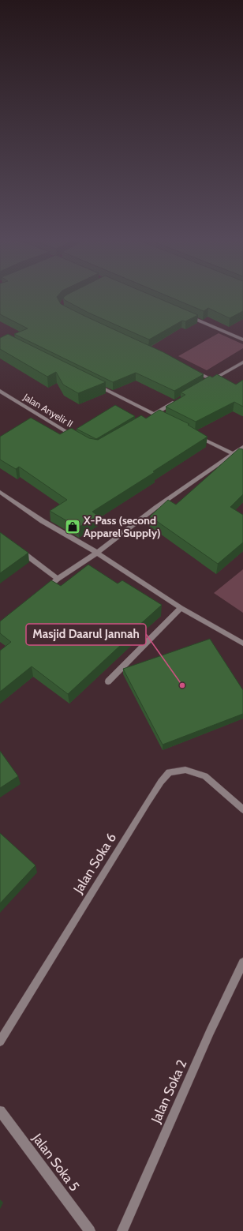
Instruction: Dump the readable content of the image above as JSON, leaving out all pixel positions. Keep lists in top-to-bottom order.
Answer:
{
  "streets": {
    "street": [
      "Jalan Anyelir II",
      "Jalan Soka 6",
      "Jalan Soka 2",
      "Jalan Soka 5"
    ]
  },
  "places": {
    "shop": ["X-Pass (second Apparel Supply)"],
    "other": ["Masjid Daarul Jannah"]
  }
}
